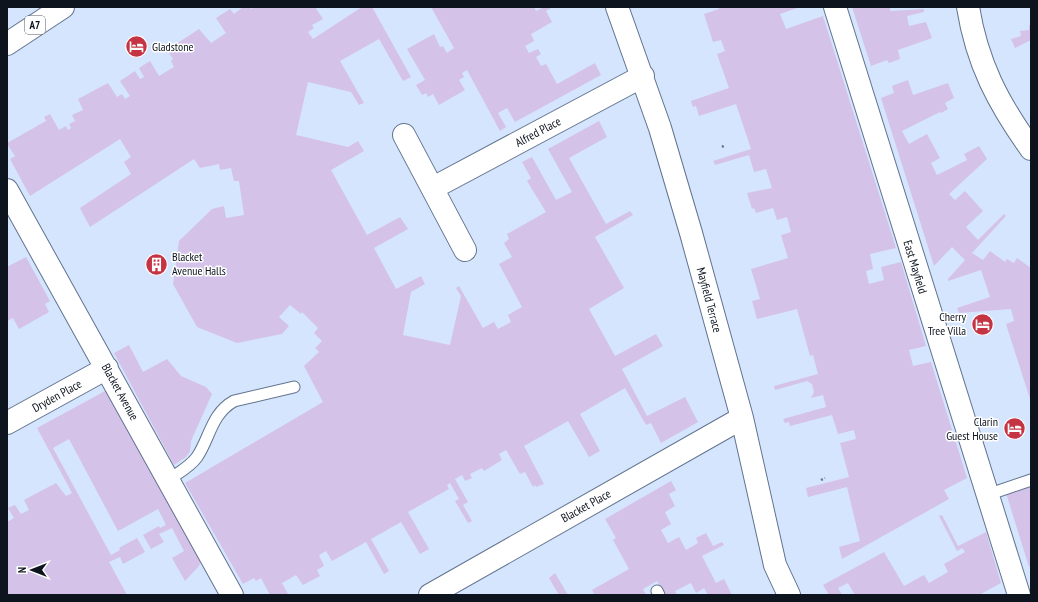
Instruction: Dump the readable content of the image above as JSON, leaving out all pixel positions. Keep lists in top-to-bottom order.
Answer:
{
  "streets": {
    "street": [
      "A7",
      "Alfred Place",
      "East Mayfield",
      "Mayfield Terrace",
      "Blacket Avenue",
      "Dryden Place",
      "Blacket Place"
    ]
  },
  "crossings": [
    ["Alfred Place", "Mayfield Terrace"],
    ["Mayfield Terrace", "Blacket Place"],
    ["Blacket Avenue", "Dryden Place"]
  ],
  "places": {
    "hotel": ["Gladstone", "Cherry Tree Villa", "Clarin Guest House"],
    "building": ["Blacket Avenue Halls"]
  },
  "north": "left"
}
